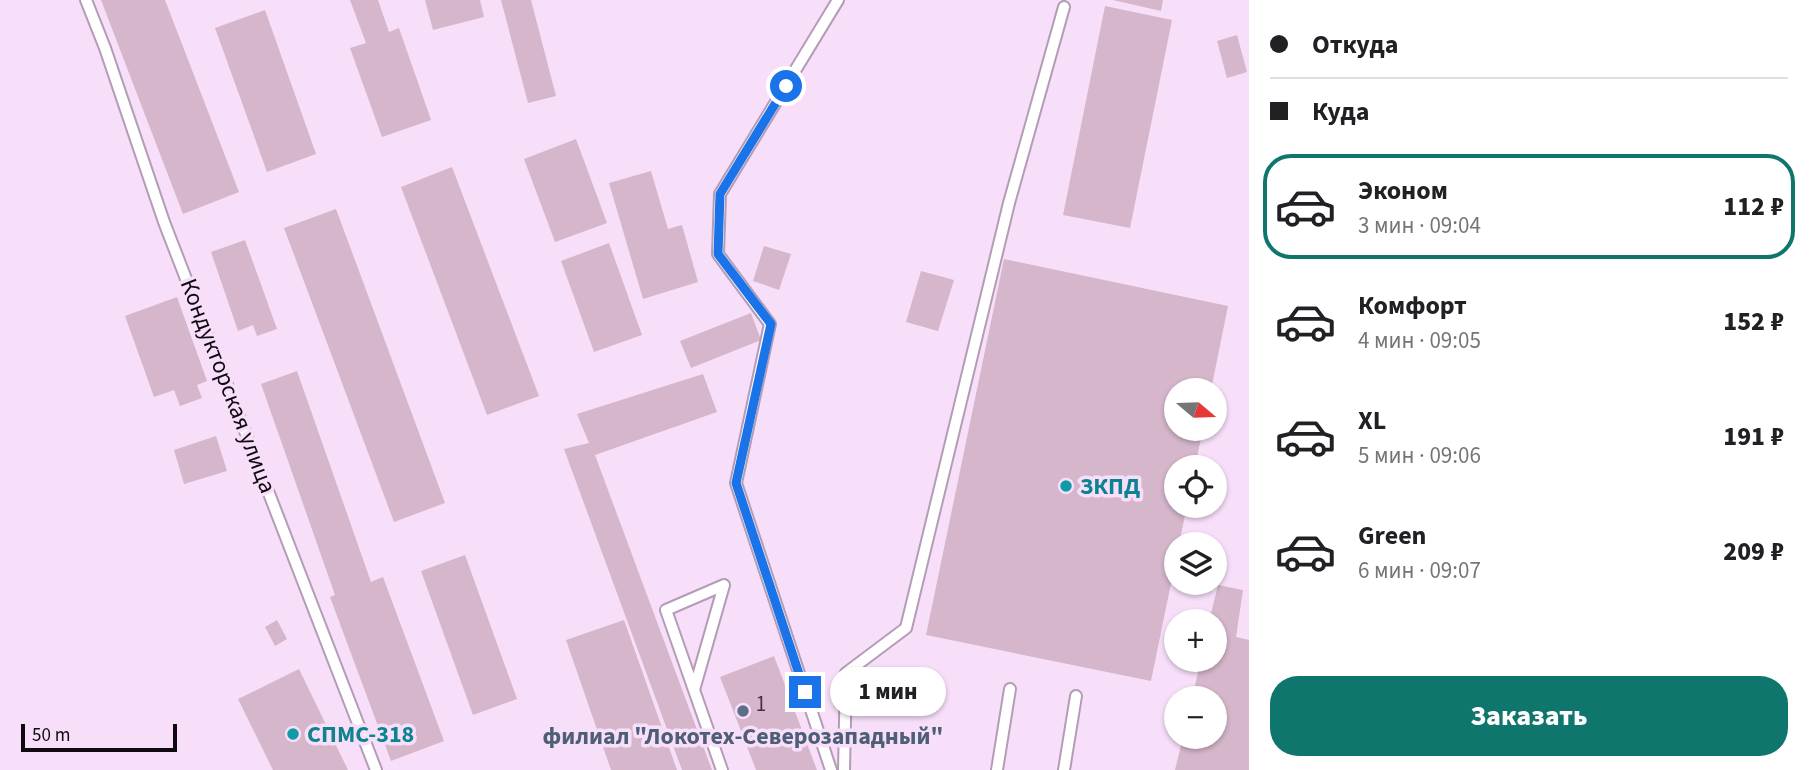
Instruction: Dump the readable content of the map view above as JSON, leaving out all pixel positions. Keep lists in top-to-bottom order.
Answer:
{
  "streets": {
    "lane": ["Кондукторская улица"]
  },
  "places": ["ЗКПД", "филиал \"Локотех-Северозападный\"", "СПМС-318"],
  "house_numbers": ["1"],
  "scale_bar": "50 m",
  "north": "right",
  "page": {
    "banner": ["Откуда", "Куда"],
    "list": [
      {
        "name": "Эконом",
        "note": "3 мин · 09:04",
        "value": "112 ₽"
      },
      {
        "name": "Комфорт",
        "note": "4 мин · 09:05",
        "value": "152 ₽"
      },
      {
        "name": "XL",
        "note": "5 мин · 09:06",
        "value": "191 ₽"
      },
      {
        "name": "Green",
        "note": "6 мин · 09:07",
        "value": "209 ₽"
      }
    ],
    "map_buttons": ["+", "−"],
    "buttons": "Заказать",
    "bubble": "1 мин",
    "scale": "50 m"
  }
}
